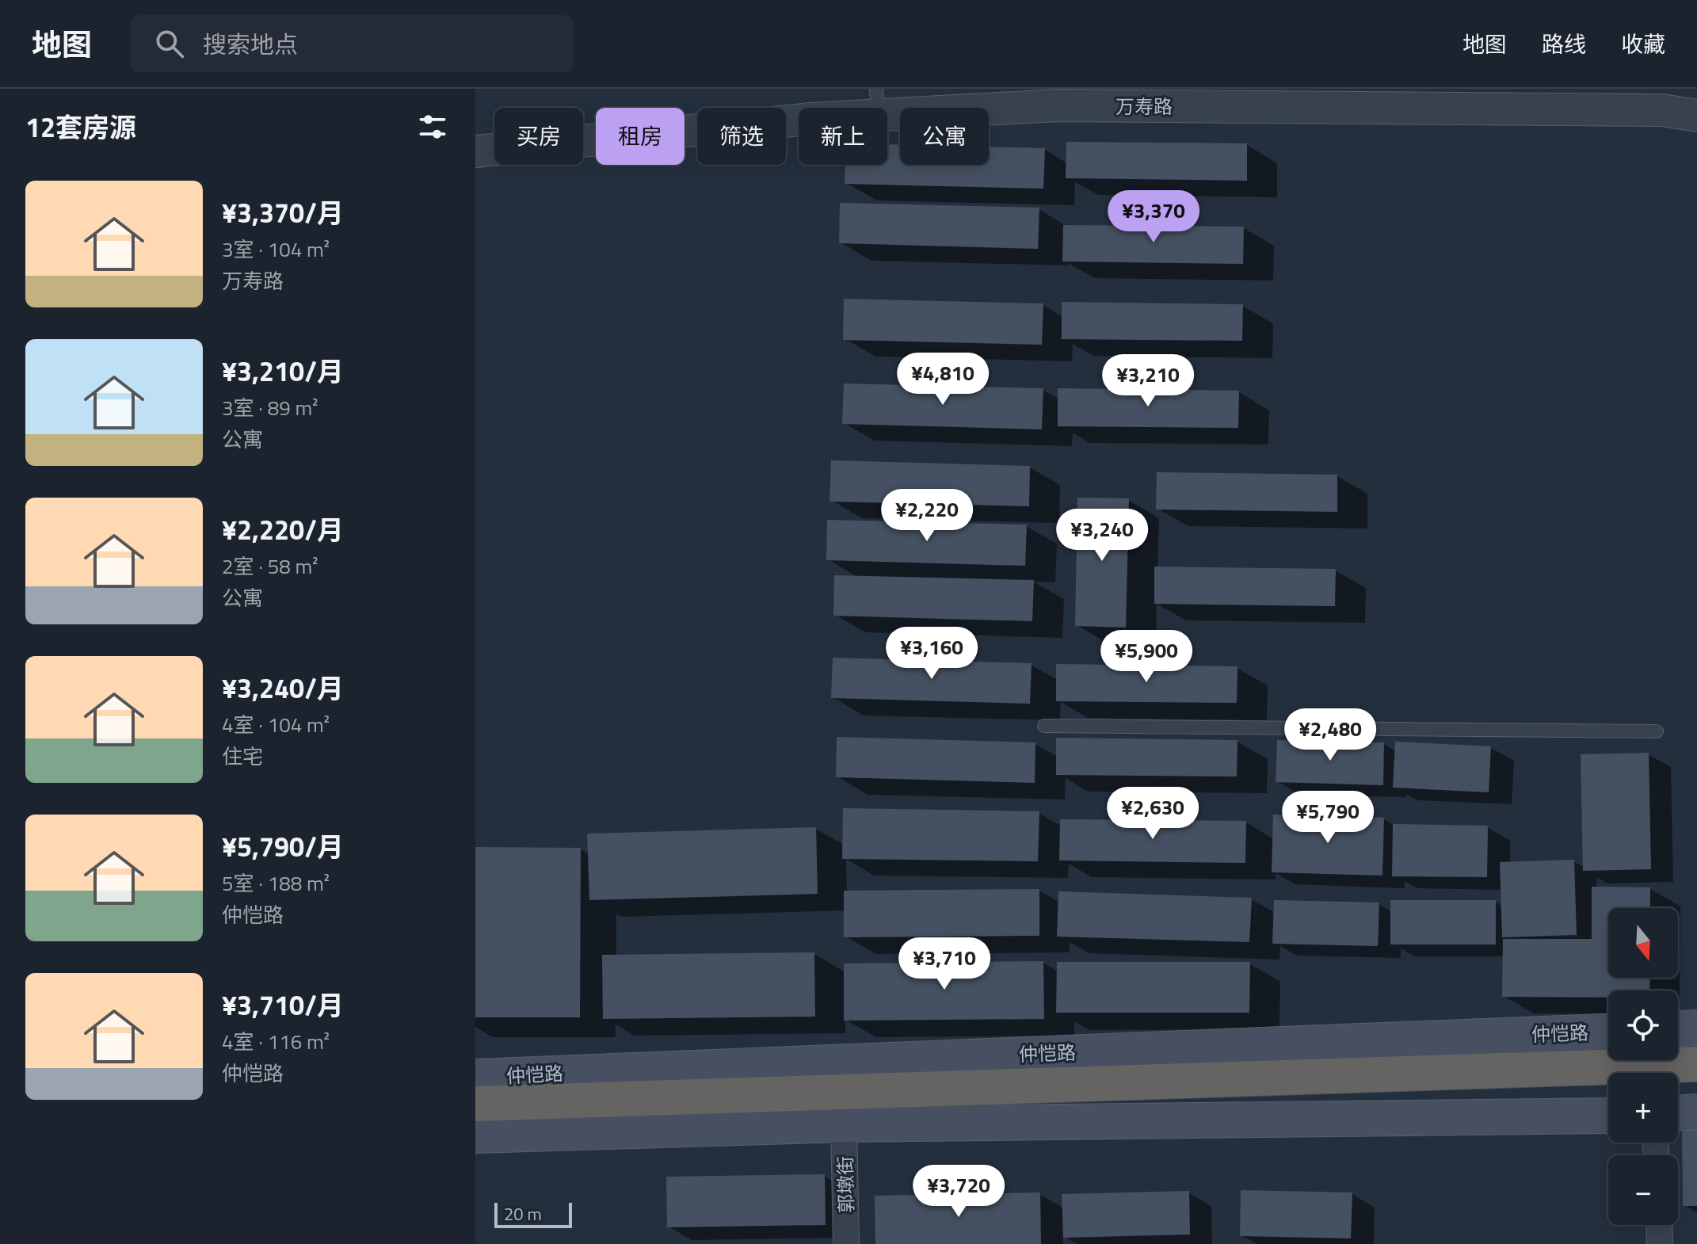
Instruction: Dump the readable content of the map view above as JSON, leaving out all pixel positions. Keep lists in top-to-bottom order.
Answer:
{
  "streets": {
    "main road": ["仲恺路"],
    "street": ["万寿路", "郭墩街"]
  },
  "scale_bar": "20 m",
  "north": "bottom",
  "page": {
    "header": "地图",
    "search": "搜索地点",
    "nav": ["地图", "路线", "收藏"],
    "heading": "12套房源",
    "chip": [
      "买房",
      "租房",
      "筛选",
      "新上",
      "公寓"
    ],
    "list": [
      {
        "name": "¥3,370/月",
        "note": "3室 · 104 m² · 万寿路"
      },
      {
        "name": "¥3,210/月",
        "note": "3室 · 89 m² · 公寓"
      },
      {
        "name": "¥2,220/月",
        "note": "2室 · 58 m² · 公寓"
      },
      {
        "name": "¥3,240/月",
        "note": "4室 · 104 m² · 住宅"
      },
      {
        "name": "¥5,790/月",
        "note": "5室 · 188 m² · 仲恺路"
      },
      {
        "name": "¥3,710/月",
        "note": "4室 · 116 m² · 仲恺路"
      }
    ],
    "price": [
      "¥3,370",
      "¥4,810",
      "¥3,210",
      "¥2,220",
      "¥3,240",
      "¥3,160",
      "¥5,900",
      "¥2,480",
      "¥2,630",
      "¥5,790",
      "¥3,710",
      "¥3,720"
    ],
    "map_buttons": ["+", "−"],
    "scale": "20 m"
  }
}
